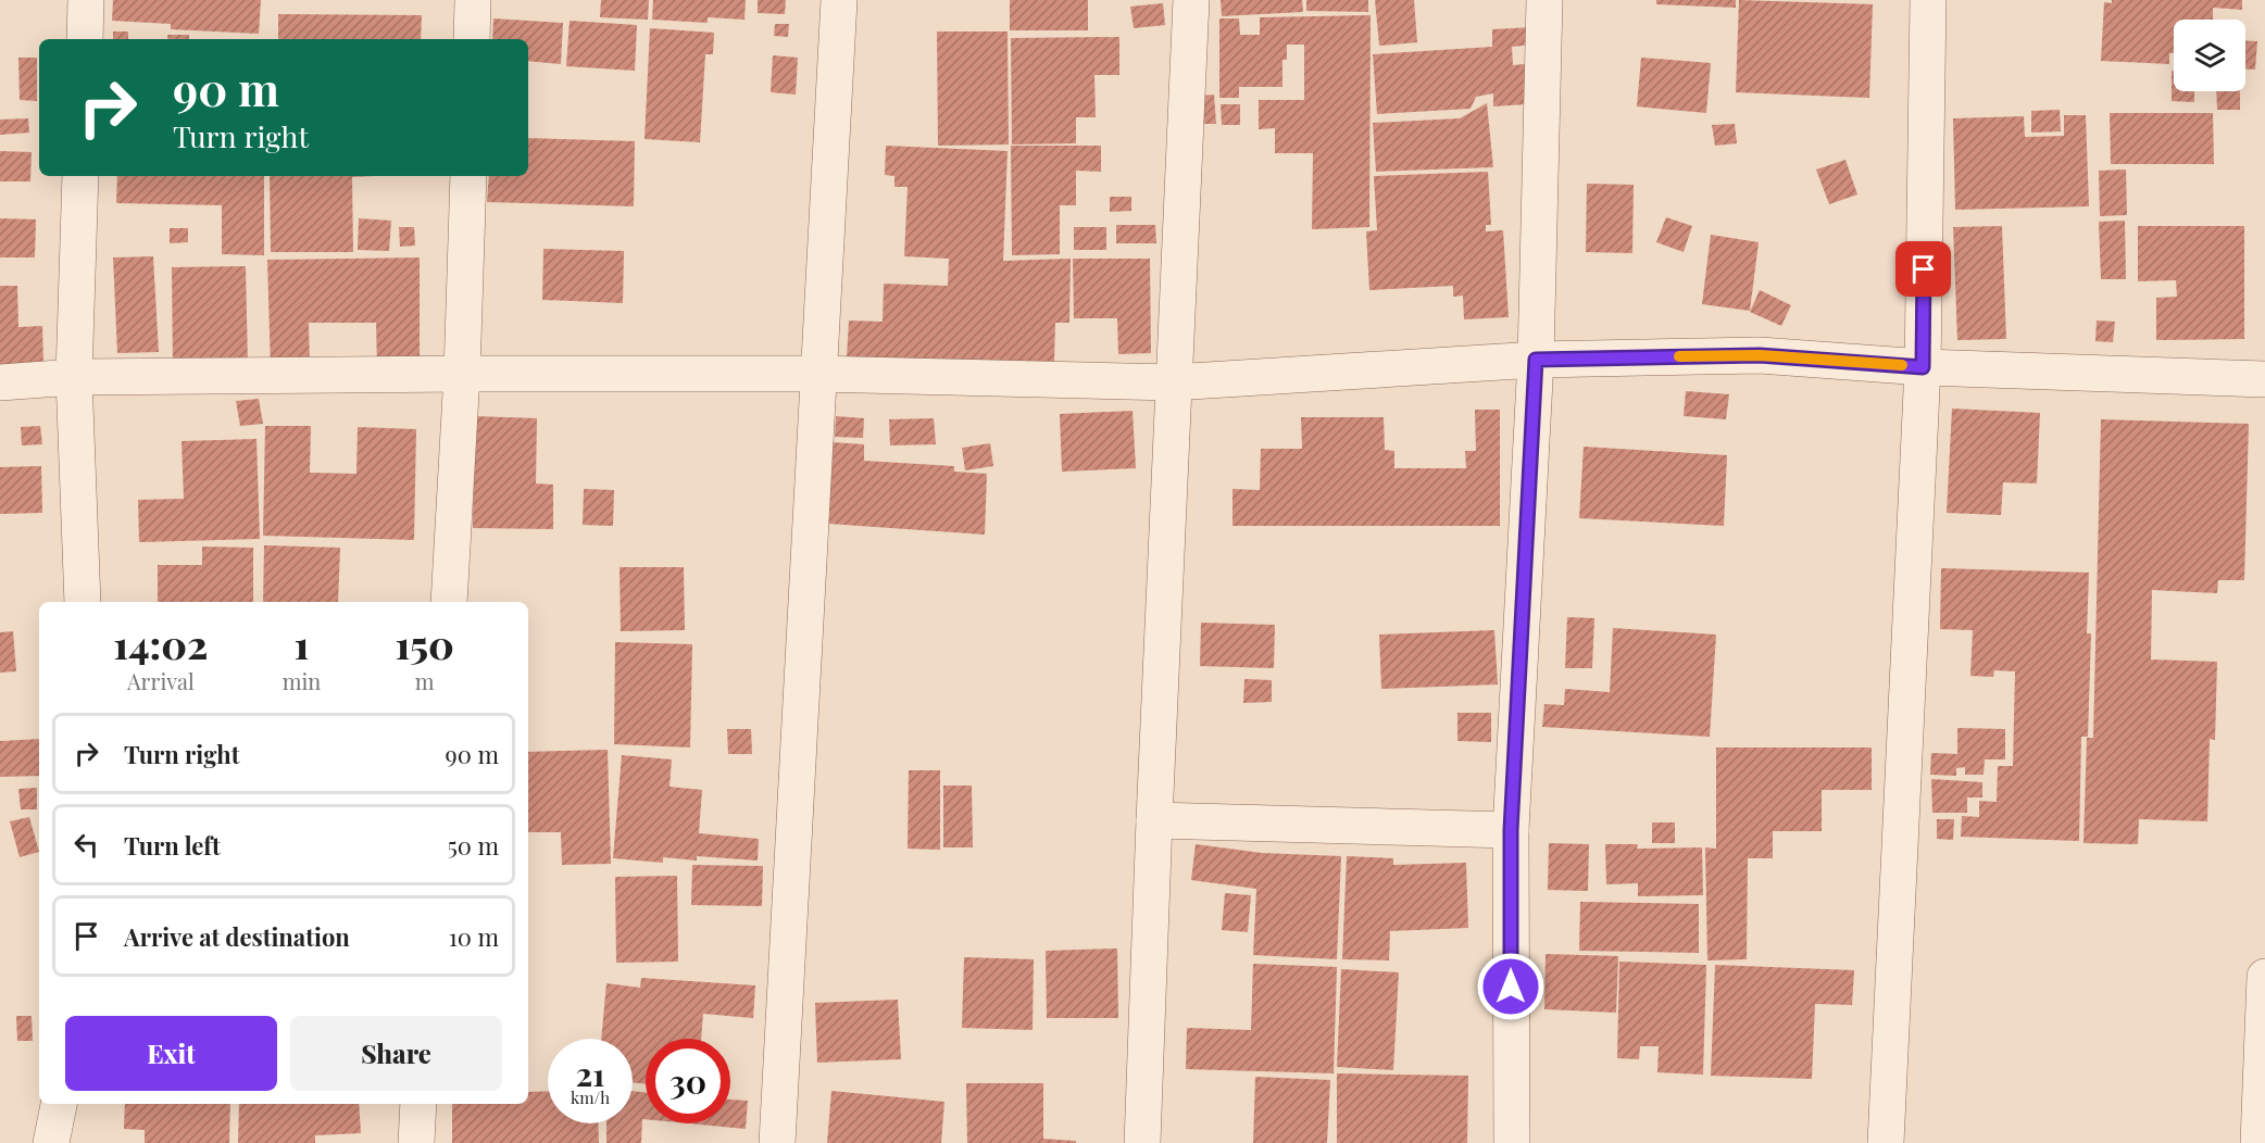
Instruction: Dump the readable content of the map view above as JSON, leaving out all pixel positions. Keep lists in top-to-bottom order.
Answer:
{
  "page": {
    "turn": ["90 m", "Turn right"],
    "eta": [
      "14:02",
      "Arrival",
      "1",
      "min",
      "150",
      "m"
    ],
    "list": [
      {
        "name": "Turn right",
        "value": "90 m"
      },
      {
        "name": "Turn left",
        "value": "50 m"
      },
      {
        "name": "Arrive at destination",
        "value": "10 m"
      }
    ],
    "buttons": ["Exit", "Share"],
    "speed": "21 km/h",
    "limit": "30"
  }
}
